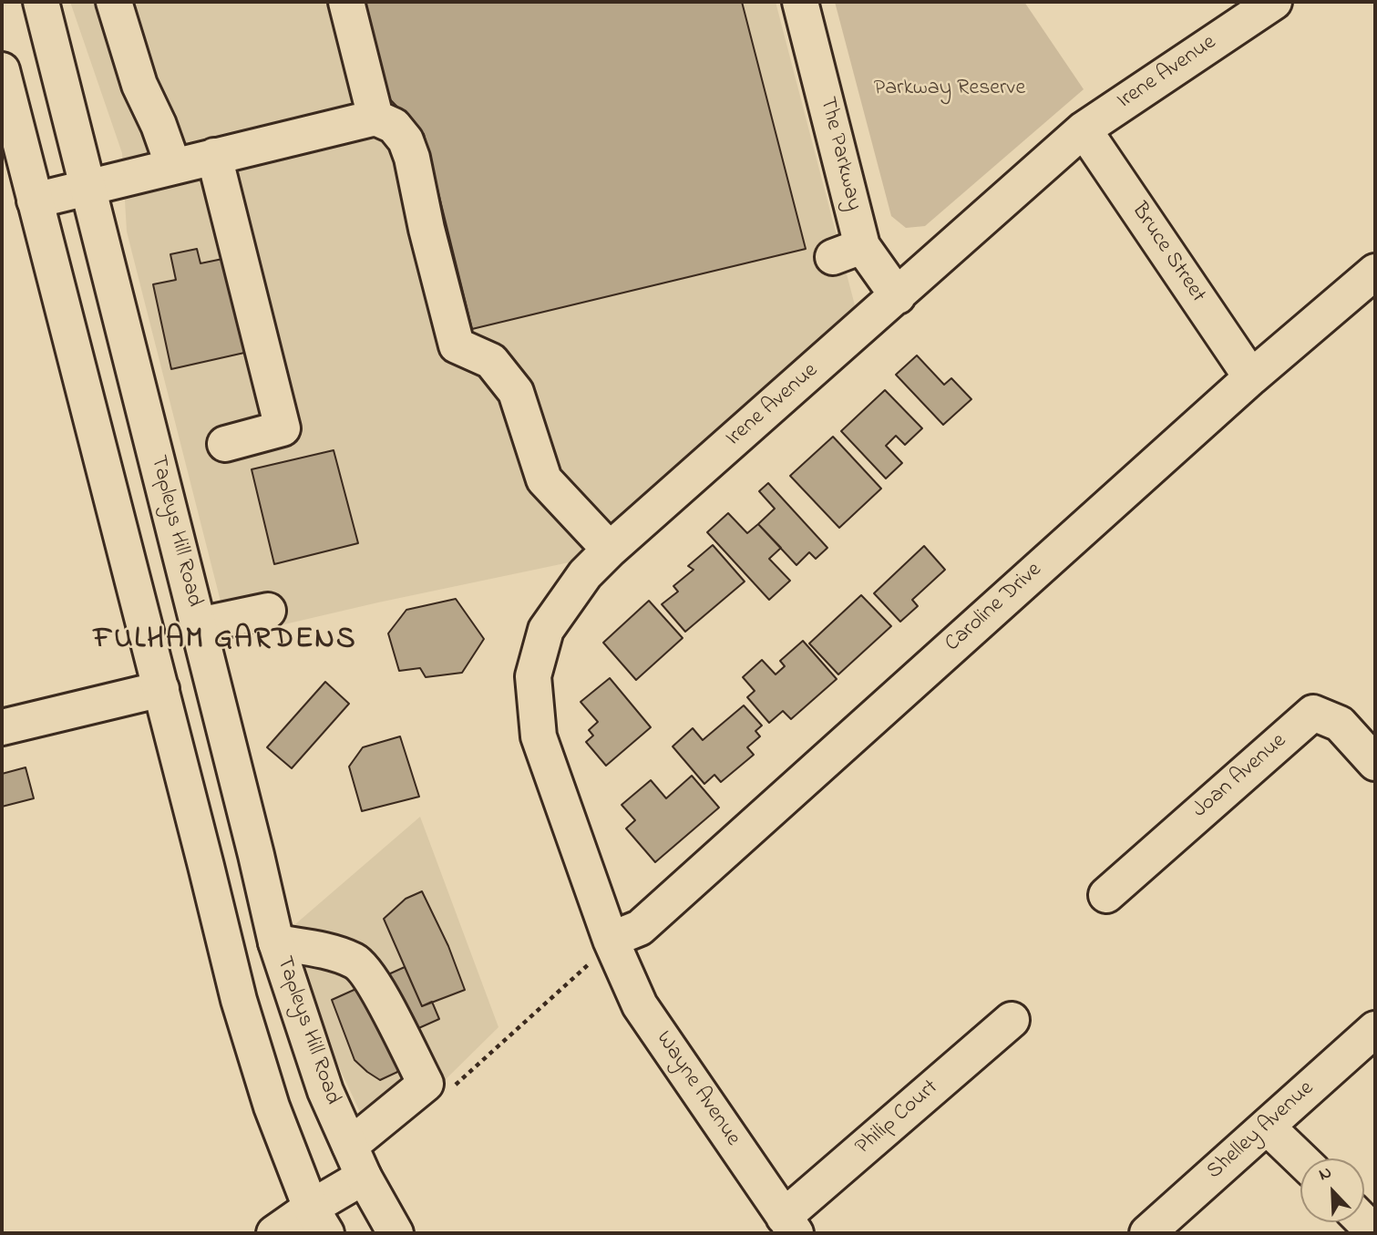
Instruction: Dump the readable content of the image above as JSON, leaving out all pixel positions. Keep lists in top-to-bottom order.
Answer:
{
  "streets": {
    "street": [
      "Irene Avenue",
      "The Parkway",
      "Bruce Street",
      "Tapleys Hill Road",
      "Caroline Drive",
      "Joan Avenue",
      "Wayne Avenue",
      "Philip Court",
      "Shelley Avenue"
    ]
  },
  "crossings": [
    ["Irene Avenue", "The Parkway"],
    ["Irene Avenue", "Bruce Street"],
    ["Irene Avenue", "Caroline Drive"],
    ["Irene Avenue", "Wayne Avenue"],
    ["Bruce Street", "Caroline Drive"],
    ["Caroline Drive", "Wayne Avenue"],
    ["Wayne Avenue", "Philip Court"]
  ],
  "districts": ["FULHAM GARDENS"],
  "parks": ["Parkway Reserve"],
  "north": "top left"
}
